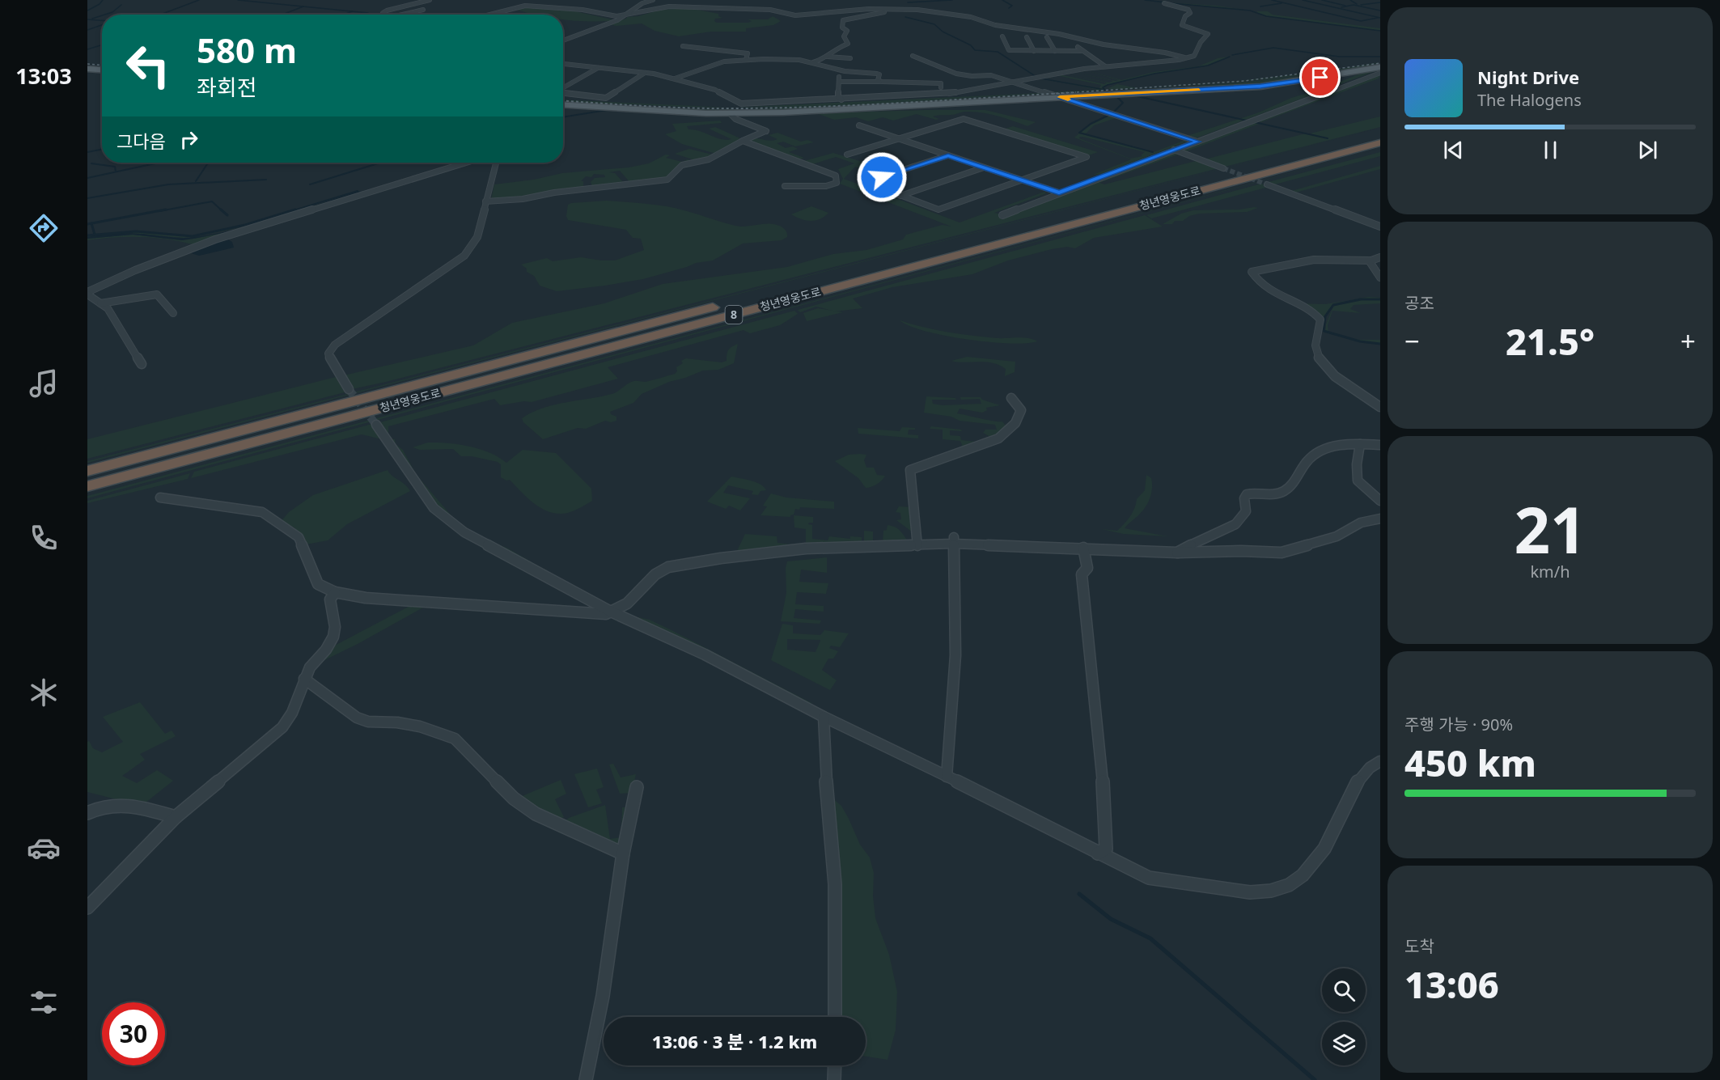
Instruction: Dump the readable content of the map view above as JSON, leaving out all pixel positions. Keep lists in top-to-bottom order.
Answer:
{
  "streets": {
    "highway": ["청년영웅도로", "8"]
  },
  "page": {
    "tabs": "13:03",
    "turn": ["580 m", "좌회전"],
    "song": ["Night Drive", "The Halogens"],
    "then": "그다음",
    "tile": [
      "공조",
      ["21", "km/h"],
      ["주행 가능 · 90%", "450 km"],
      ["도착", "13:06"]
    ],
    "heat": ["−", "21.5°", "+"],
    "limit": "30",
    "trip": "13:06 · 3 분 · 1.2 km"
  }
}
